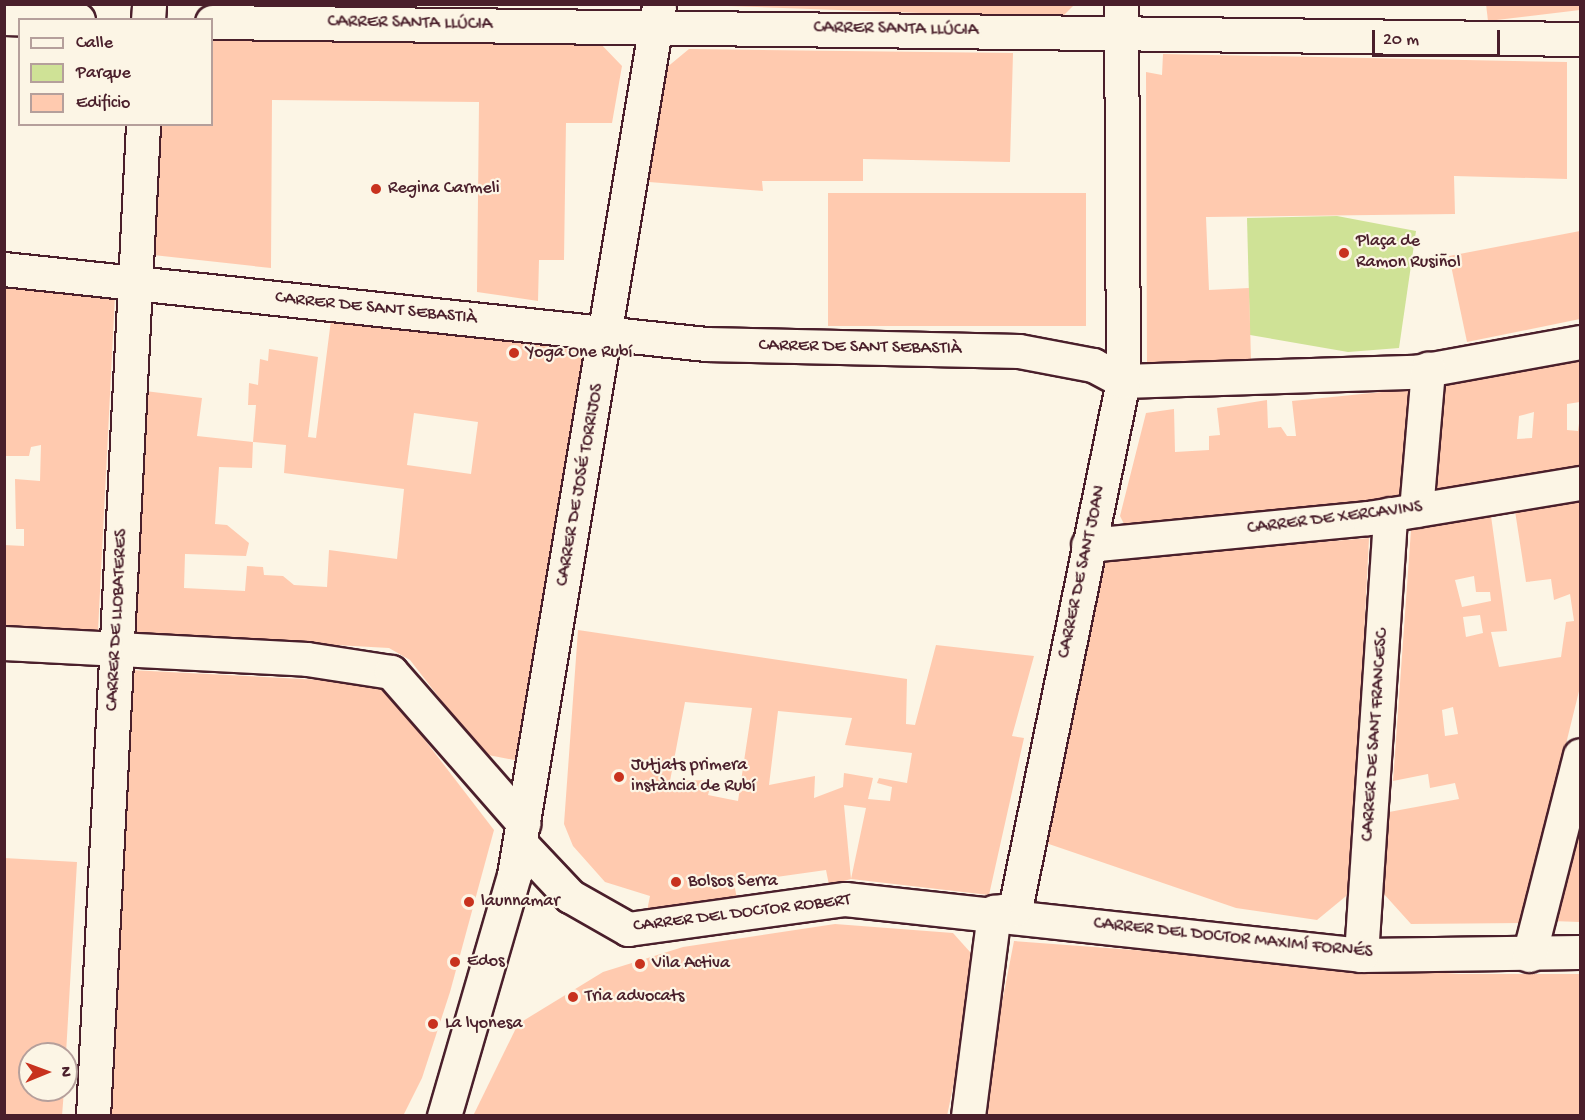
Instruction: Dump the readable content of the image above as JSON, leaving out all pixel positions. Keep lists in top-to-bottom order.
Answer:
{
  "streets": {
    "street": [
      "CARRER SANTA LLÚCIA",
      "CARRER DE SANT SEBASTIÀ",
      "CARRER DE JOSÉ TORRIJOS",
      "CARRER DE XERCAVINS",
      "CARRER DE SANT JOAN",
      "CARRER DE LLOBATERES",
      "CARRER DE SANT FRANCESC",
      "CARRER DEL DOCTOR ROBERT",
      "CARRER DEL DOCTOR MAXIMÍ FORNÉS"
    ]
  },
  "crossings": [
    ["CARRER SANTA LLÚCIA", "CARRER DE JOSÉ TORRIJOS"],
    ["CARRER SANTA LLÚCIA", "CARRER DE SANT JOAN"],
    ["CARRER DE SANT SEBASTIÀ", "CARRER DE JOSÉ TORRIJOS"],
    ["CARRER DE SANT SEBASTIÀ", "CARRER DE SANT JOAN"],
    ["CARRER DE SANT SEBASTIÀ", "CARRER DE LLOBATERES"],
    ["CARRER DE JOSÉ TORRIJOS", "CARRER DEL DOCTOR ROBERT"],
    ["CARRER DE XERCAVINS", "CARRER DE SANT JOAN"],
    ["CARRER DE XERCAVINS", "CARRER DE SANT FRANCESC"],
    ["CARRER DE SANT JOAN", "CARRER DEL DOCTOR ROBERT"],
    ["CARRER DE SANT JOAN", "CARRER DEL DOCTOR MAXIMÍ FORNÉS"],
    ["CARRER DE LLOBATERES", "CARRER DEL DOCTOR ROBERT"],
    ["CARRER DE SANT FRANCESC", "CARRER DEL DOCTOR MAXIMÍ FORNÉS"],
    ["CARRER DEL DOCTOR ROBERT", "CARRER DEL DOCTOR MAXIMÍ FORNÉS"]
  ],
  "places": [
    "Regina Carmeli",
    "Plaça de Ramon Rusiñol",
    "Yoga One Rubí",
    "Jutjats primera instància de Rubí",
    "Bolsos Serra",
    "launnamar",
    "Edos",
    "Vila Activa",
    "Tria advocats",
    "La lyonesa"
  ],
  "legend": ["Calle", "Parque", "Edificio"],
  "scale_bar": "20 m",
  "north": "right"
}
